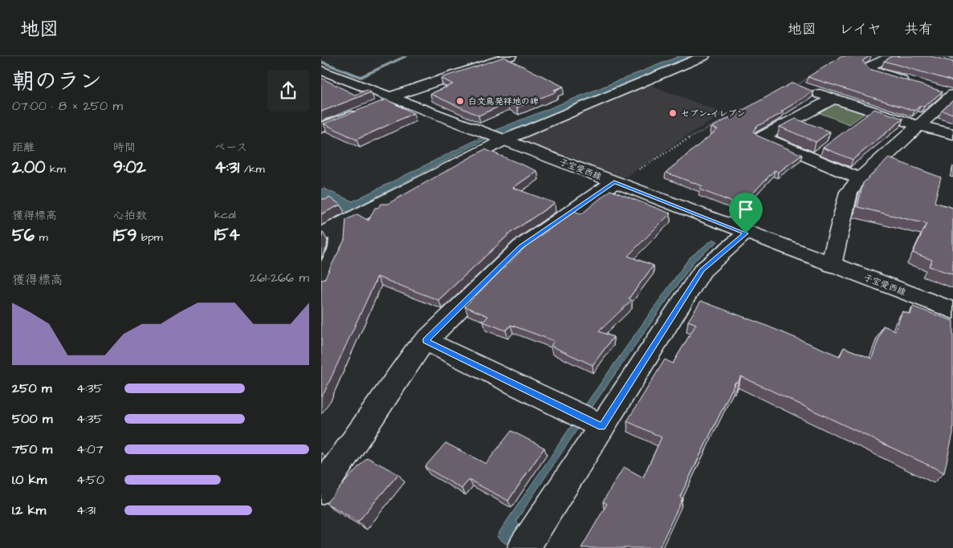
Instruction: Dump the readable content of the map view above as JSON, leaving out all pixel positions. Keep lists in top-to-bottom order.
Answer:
{
  "streets": {
    "street": ["子宝愛西線"]
  },
  "places": ["白文鳥発祥地の碑", "セブン-イレブン"],
  "page": {
    "header": "地図",
    "nav": ["地図", "レイヤ", "共有"],
    "heading": ["朝のラン", "07:00 · 8 × 250 m"],
    "stats": [
      ["距離", "2.00 km"],
      ["時間", "9:02"],
      ["ペース", "4:31 /km"],
      ["獲得標高", "56 m"],
      ["心拍数", "159 bpm"],
      ["kcal", "154"]
    ],
    "chart": ["獲得標高", "261–266 m"],
    "list": [
      {
        "name": "250 m",
        "note": "4:35"
      },
      {
        "name": "500 m",
        "note": "4:35"
      },
      {
        "name": "750 m",
        "note": "4:07"
      },
      {
        "name": "1.0 km",
        "note": "4:50"
      },
      {
        "name": "1.2 km",
        "note": "4:31"
      }
    ]
  }
}
